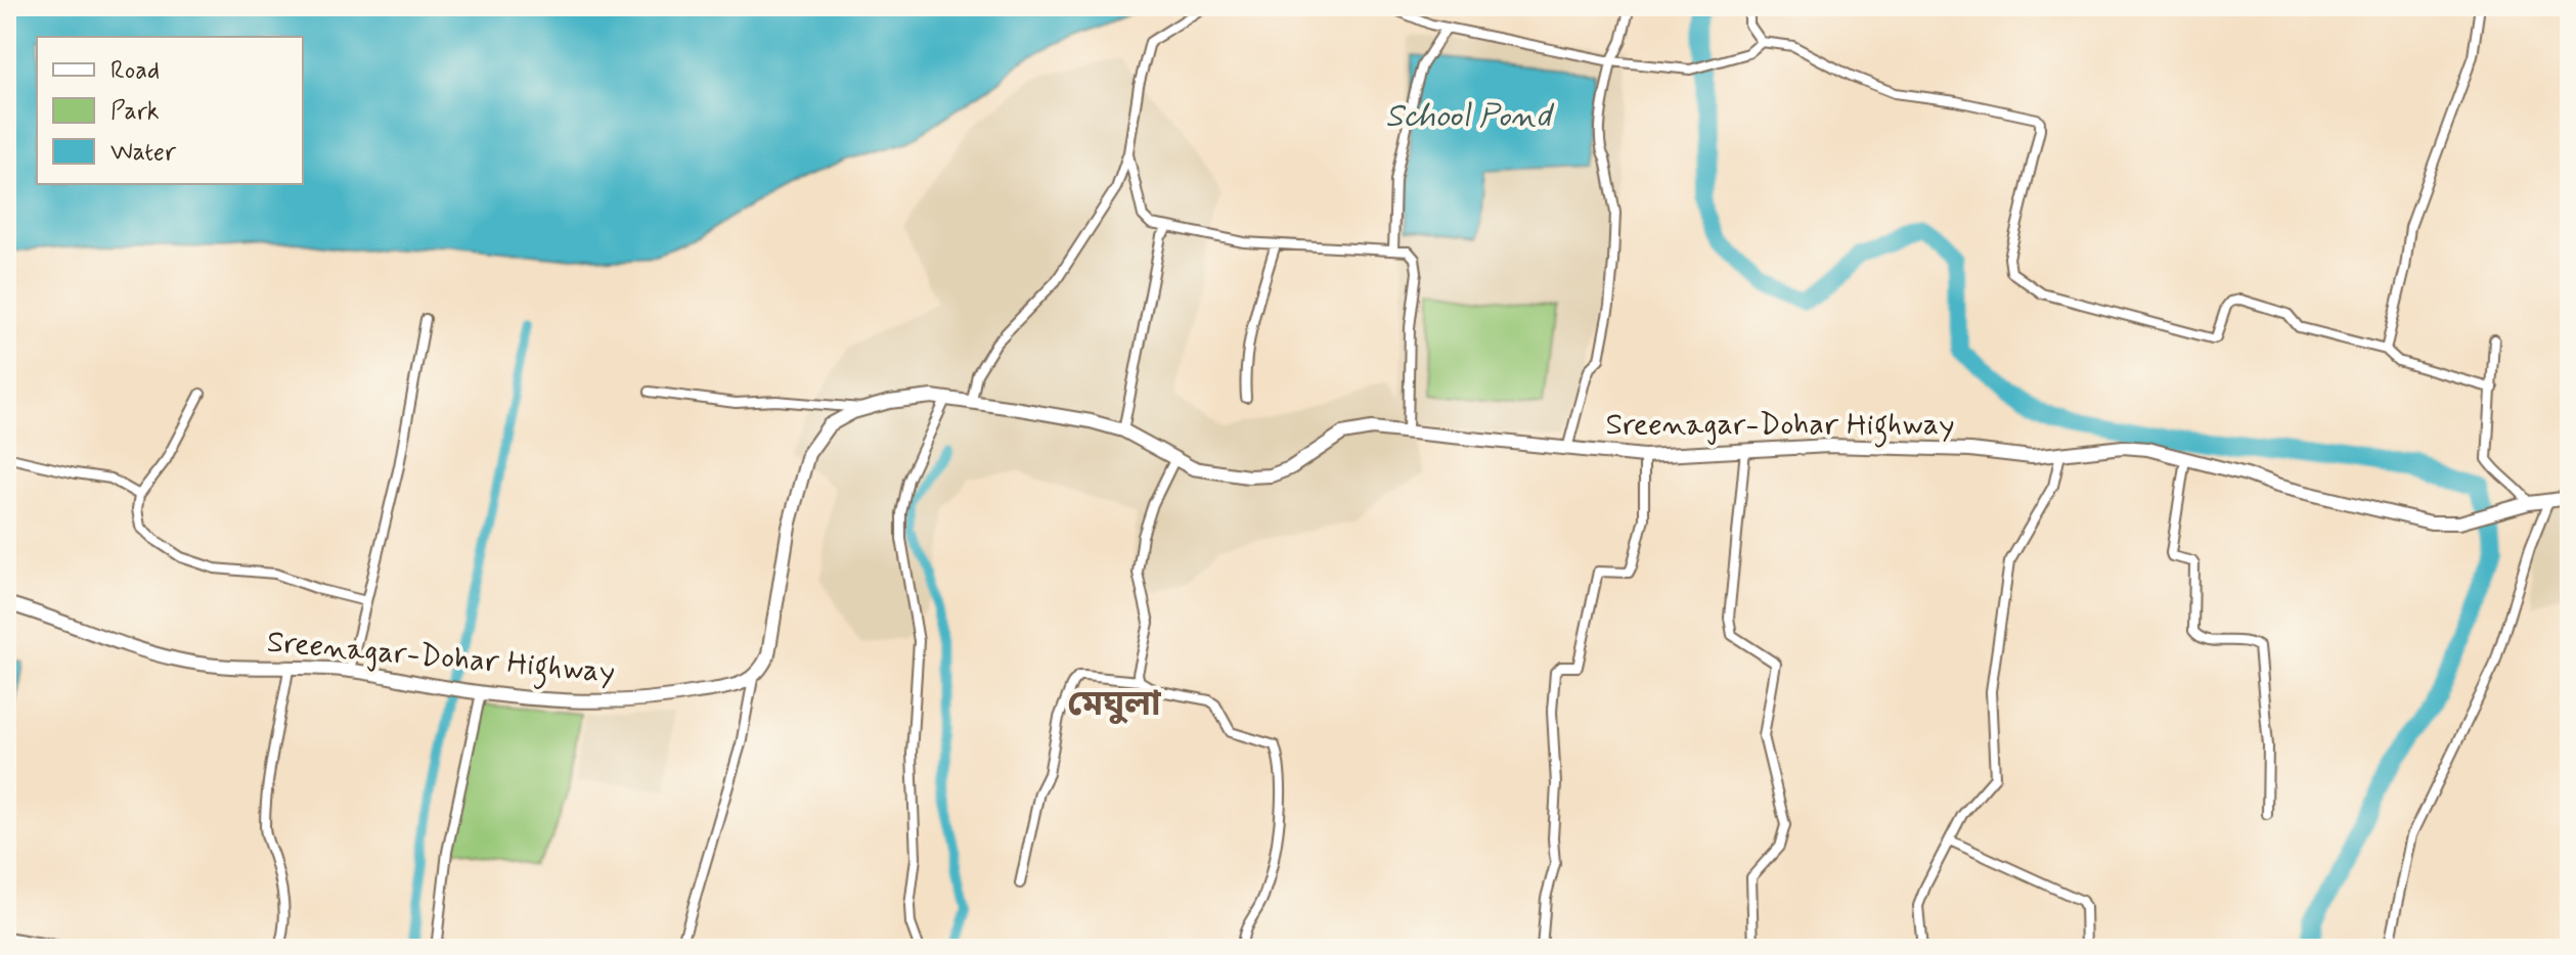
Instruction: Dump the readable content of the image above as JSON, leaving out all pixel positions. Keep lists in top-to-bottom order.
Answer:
{
  "streets": {
    "main road": ["Sreenagar-Dohar Highway"]
  },
  "districts": ["মেঘুলা"],
  "water": ["School Pond"],
  "legend": ["Road", "Park", "Water"]
}
